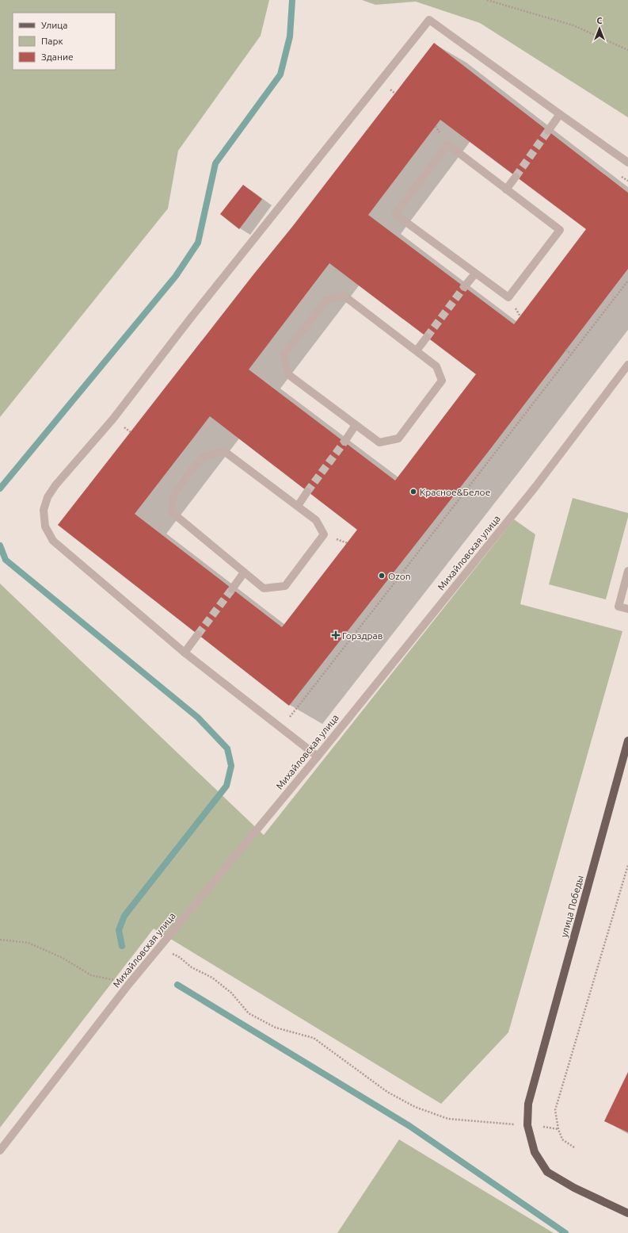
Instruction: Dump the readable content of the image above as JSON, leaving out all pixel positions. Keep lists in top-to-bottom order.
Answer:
{
  "streets": {
    "main road": ["улица Победы"],
    "street": ["Михайловская улица"]
  },
  "places": {
    "other": ["Красное&Белое", "Ozon"],
    "health": ["Горздрав"]
  },
  "legend": ["Улица", "Парк", "Здание"],
  "north": "top"
}
